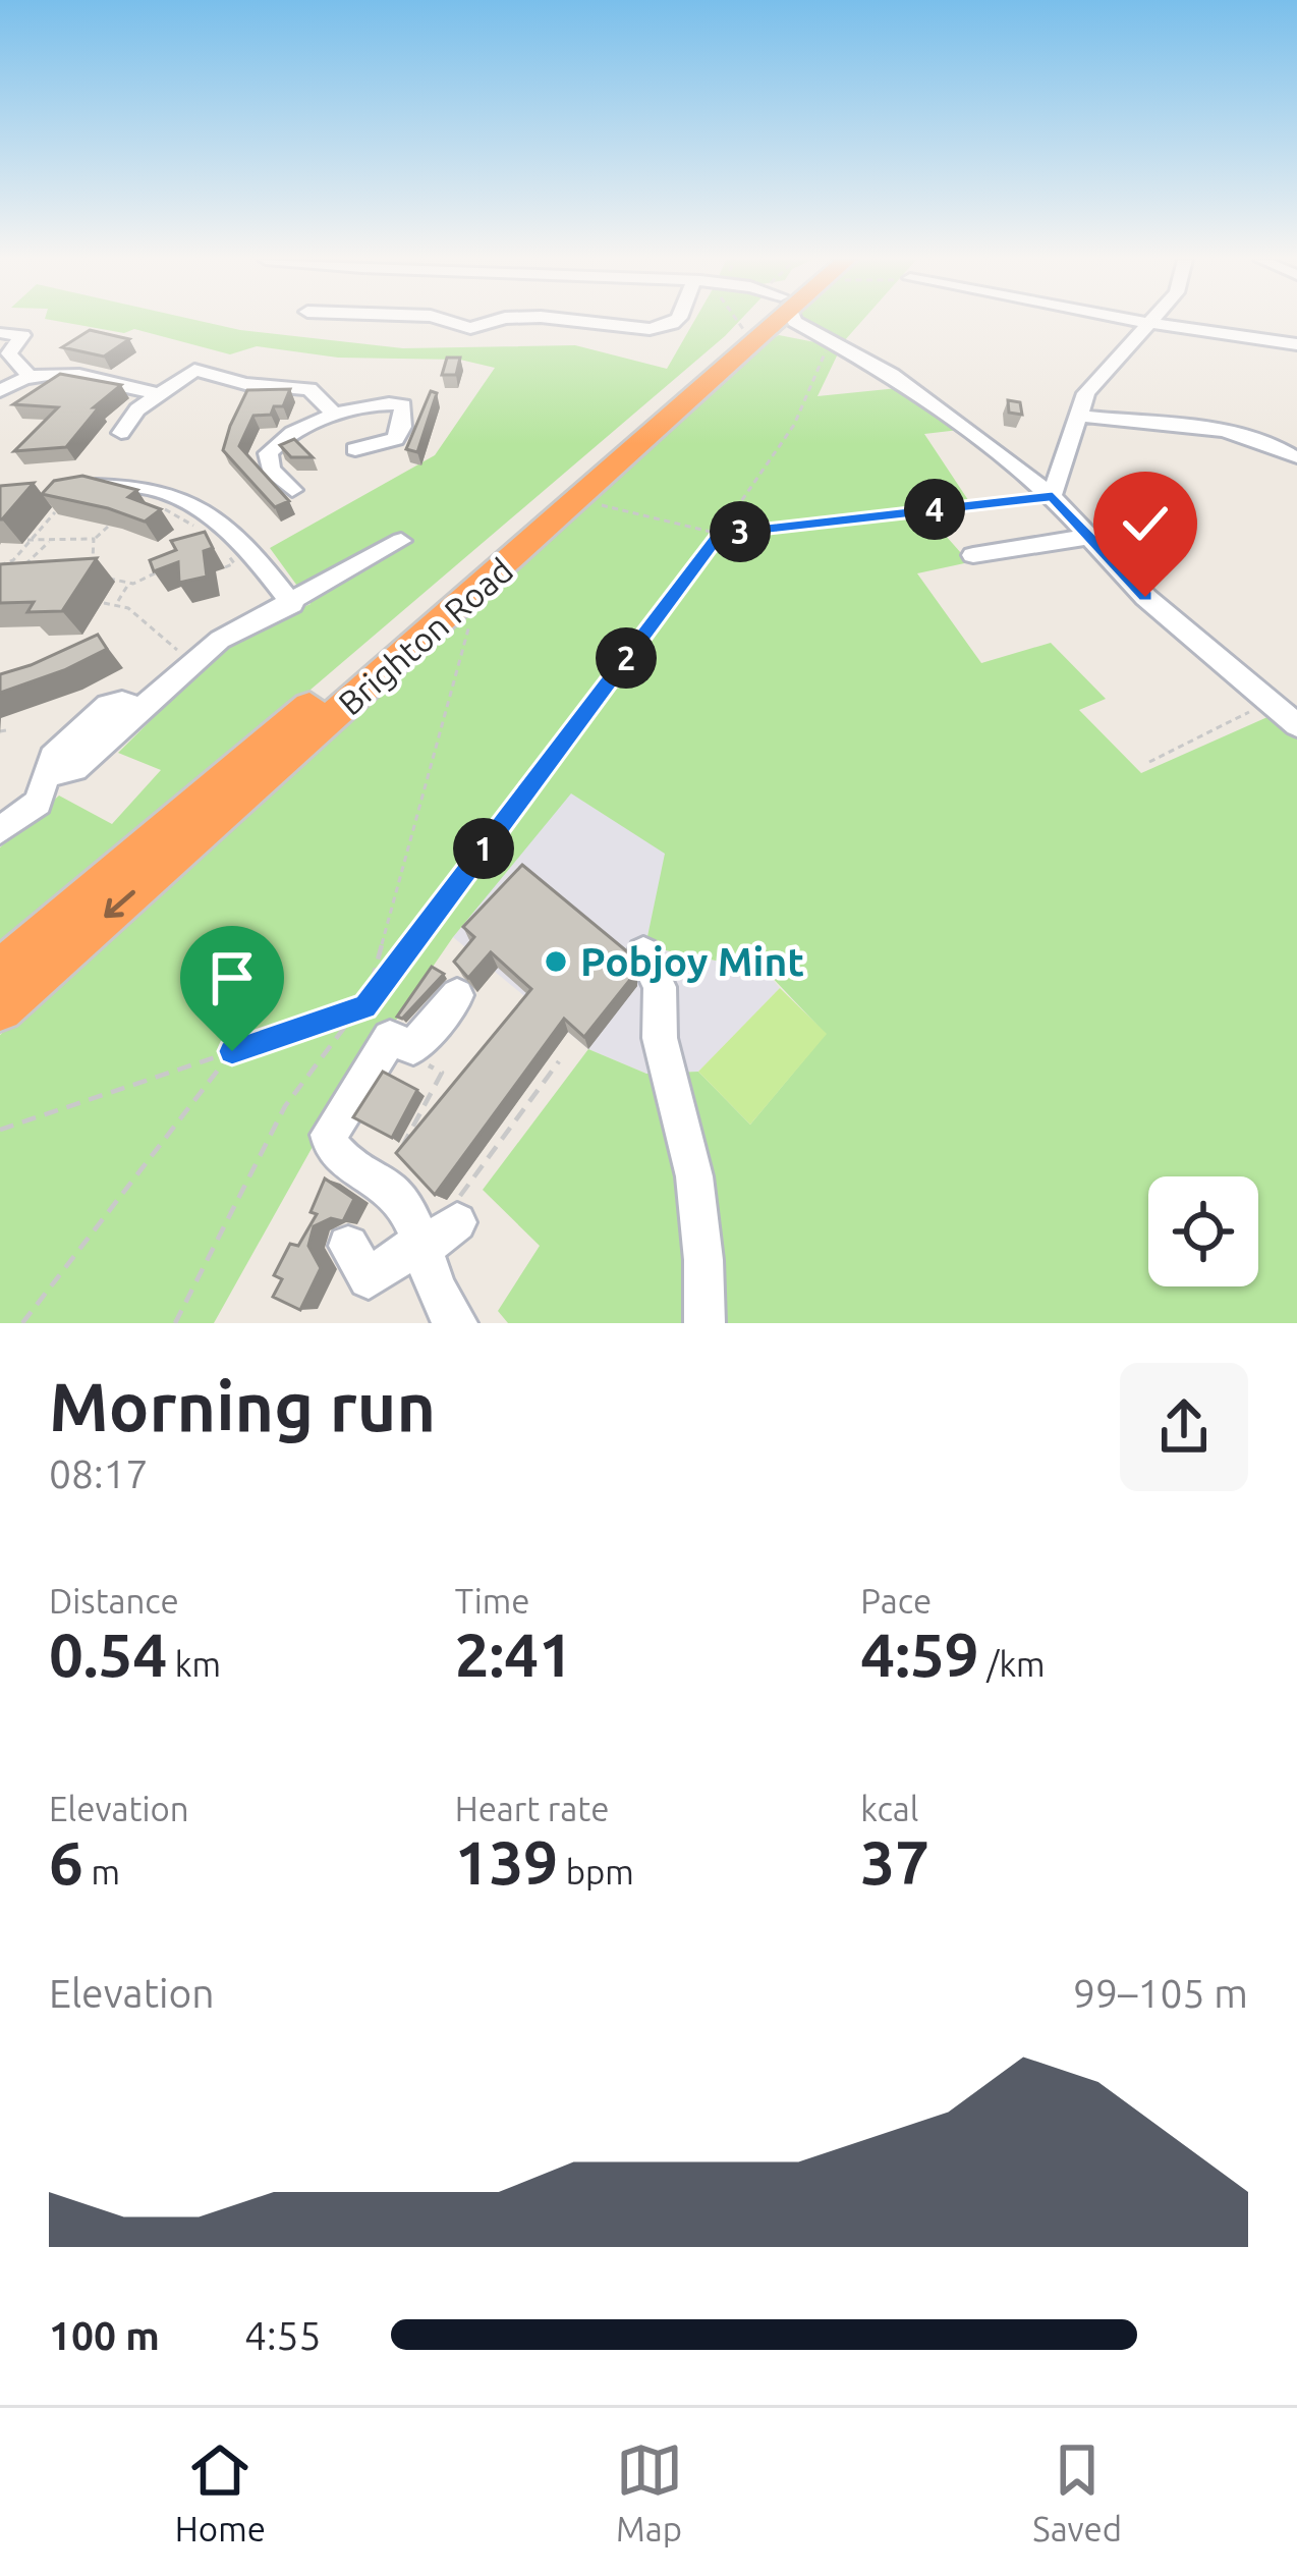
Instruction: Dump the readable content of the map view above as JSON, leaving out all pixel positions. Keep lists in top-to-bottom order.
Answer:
{
  "streets": {
    "highway": ["Brighton Road"]
  },
  "places": ["Pobjoy Mint"],
  "page": {
    "pins": [
      "4",
      "3",
      "2",
      "1"
    ],
    "heading": ["Morning run", "08:17"],
    "stats": [
      ["Distance", "0.54 km"],
      ["Time", "2:41"],
      ["Pace", "4:59 /km"],
      ["Elevation", "6 m"],
      ["Heart rate", "139 bpm"],
      ["kcal", "37"]
    ],
    "chart": ["Elevation", "99–105 m"],
    "list": [
      {
        "name": "100 m",
        "note": "4:55"
      }
    ],
    "tabs": ["Home", "Map", "Saved"]
  }
}
